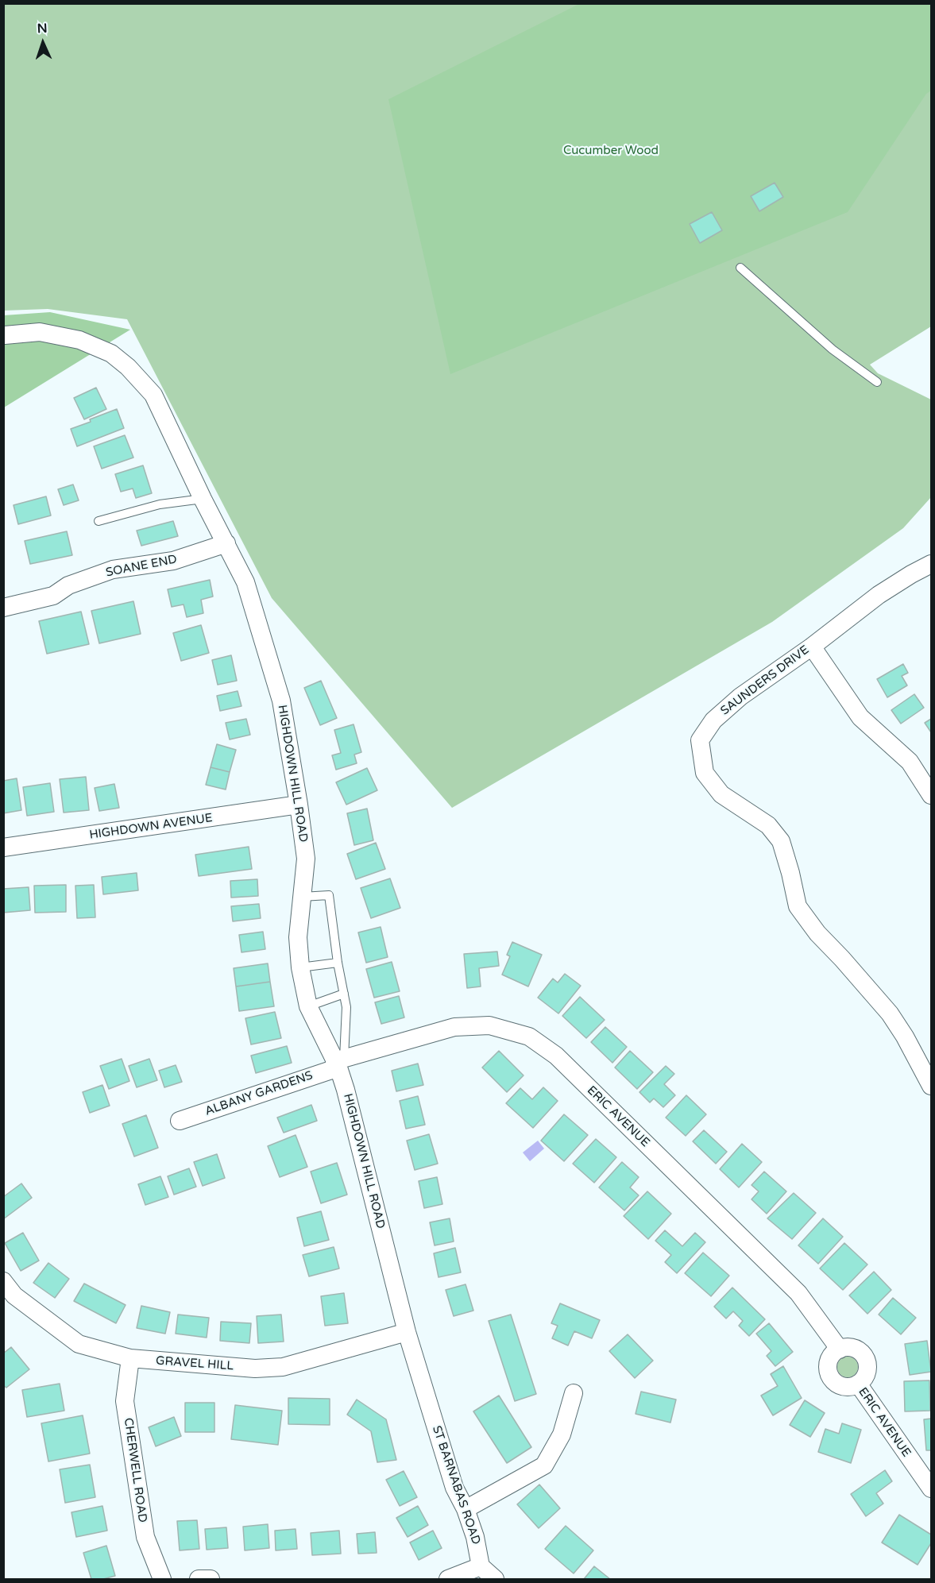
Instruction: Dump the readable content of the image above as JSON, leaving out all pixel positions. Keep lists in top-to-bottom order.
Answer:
{
  "streets": {
    "street": [
      "SOANE END",
      "SAUNDERS DRIVE",
      "HIGHDOWN HILL ROAD",
      "HIGHDOWN AVENUE",
      "ALBANY GARDENS",
      "ERIC AVENUE",
      "GRAVEL HILL",
      "CHERWELL ROAD",
      "ST BARNABAS ROAD"
    ]
  },
  "crossings": [
    ["SOANE END", "HIGHDOWN HILL ROAD"],
    ["HIGHDOWN HILL ROAD", "HIGHDOWN AVENUE"],
    ["HIGHDOWN HILL ROAD", "ALBANY GARDENS"],
    ["HIGHDOWN HILL ROAD", "ERIC AVENUE"],
    ["HIGHDOWN HILL ROAD", "GRAVEL HILL"],
    ["HIGHDOWN HILL ROAD", "ST BARNABAS ROAD"],
    ["ALBANY GARDENS", "ERIC AVENUE"],
    ["GRAVEL HILL", "CHERWELL ROAD"],
    ["GRAVEL HILL", "ST BARNABAS ROAD"]
  ],
  "parks": ["Cucumber Wood"],
  "north": "top"
}
